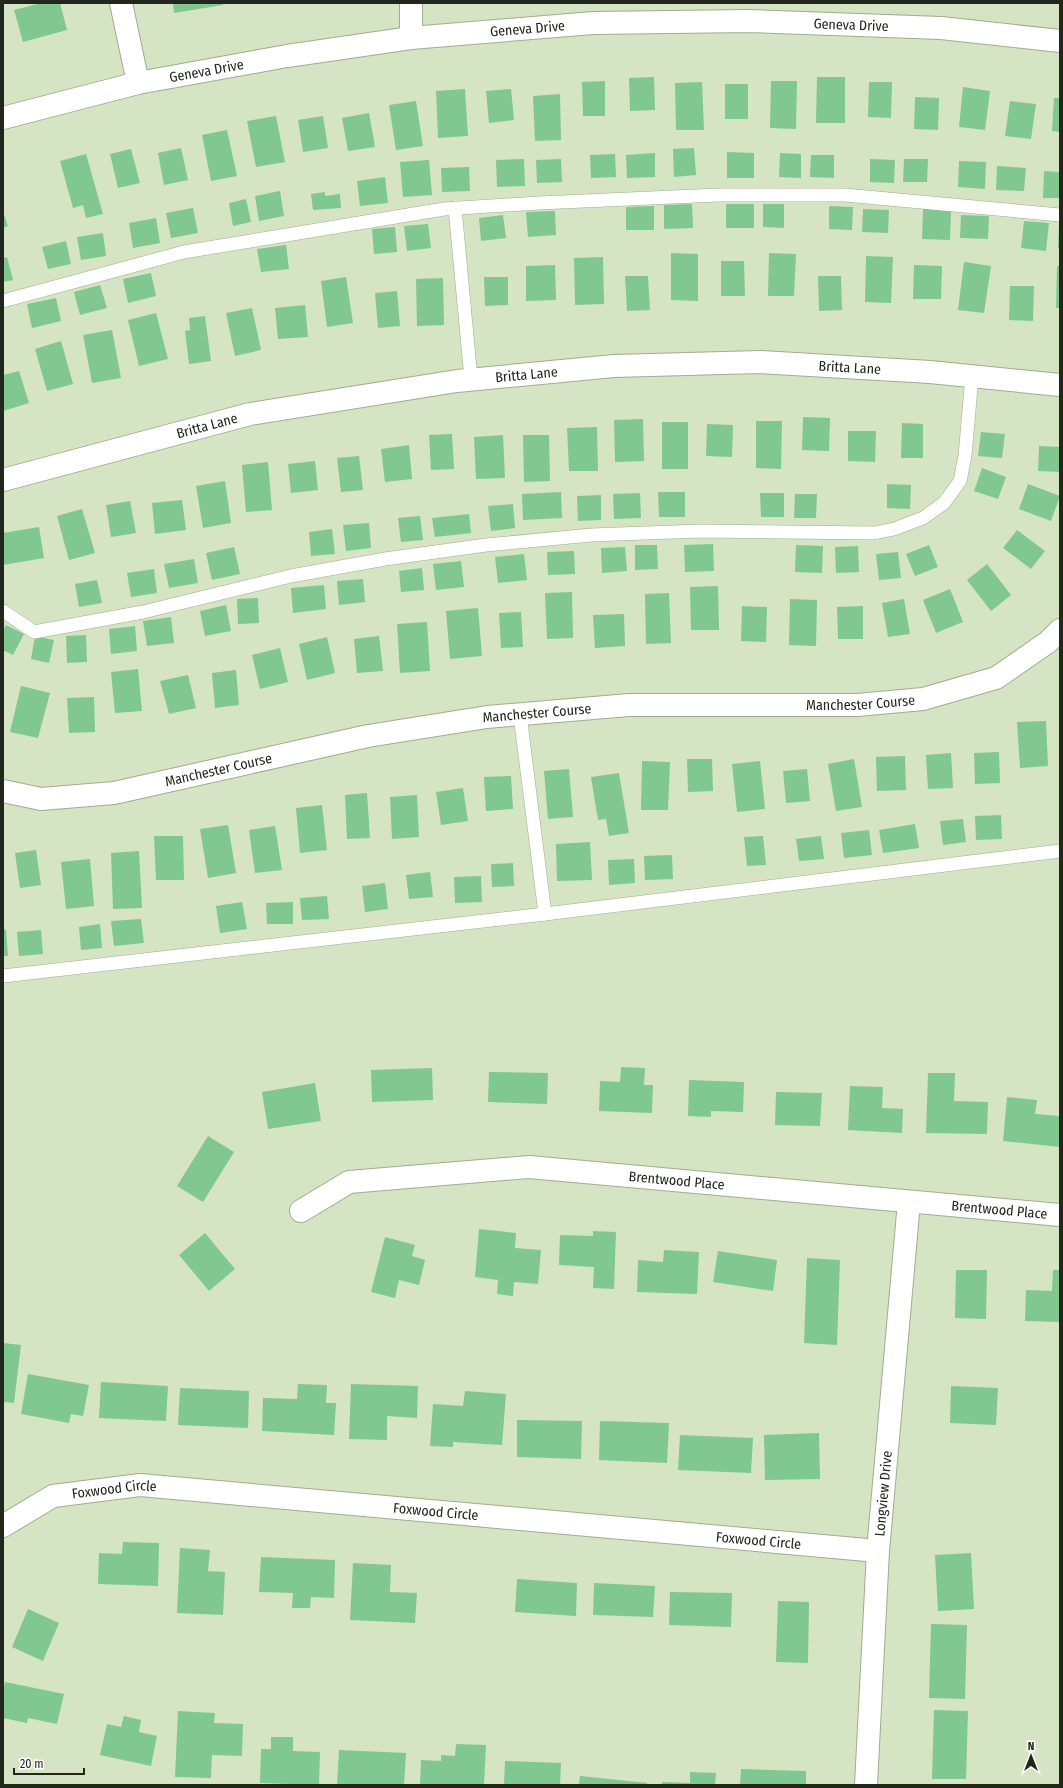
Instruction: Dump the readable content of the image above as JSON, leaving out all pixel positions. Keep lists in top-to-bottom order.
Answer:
{
  "streets": {
    "street": [
      "Geneva Drive",
      "Britta Lane",
      "Manchester Course",
      "Brentwood Place",
      "Foxwood Circle",
      "Longview Drive"
    ]
  },
  "crossings": [
    ["Brentwood Place", "Longview Drive"],
    ["Foxwood Circle", "Longview Drive"]
  ],
  "scale_bar": "20 m",
  "north": "top"
}
